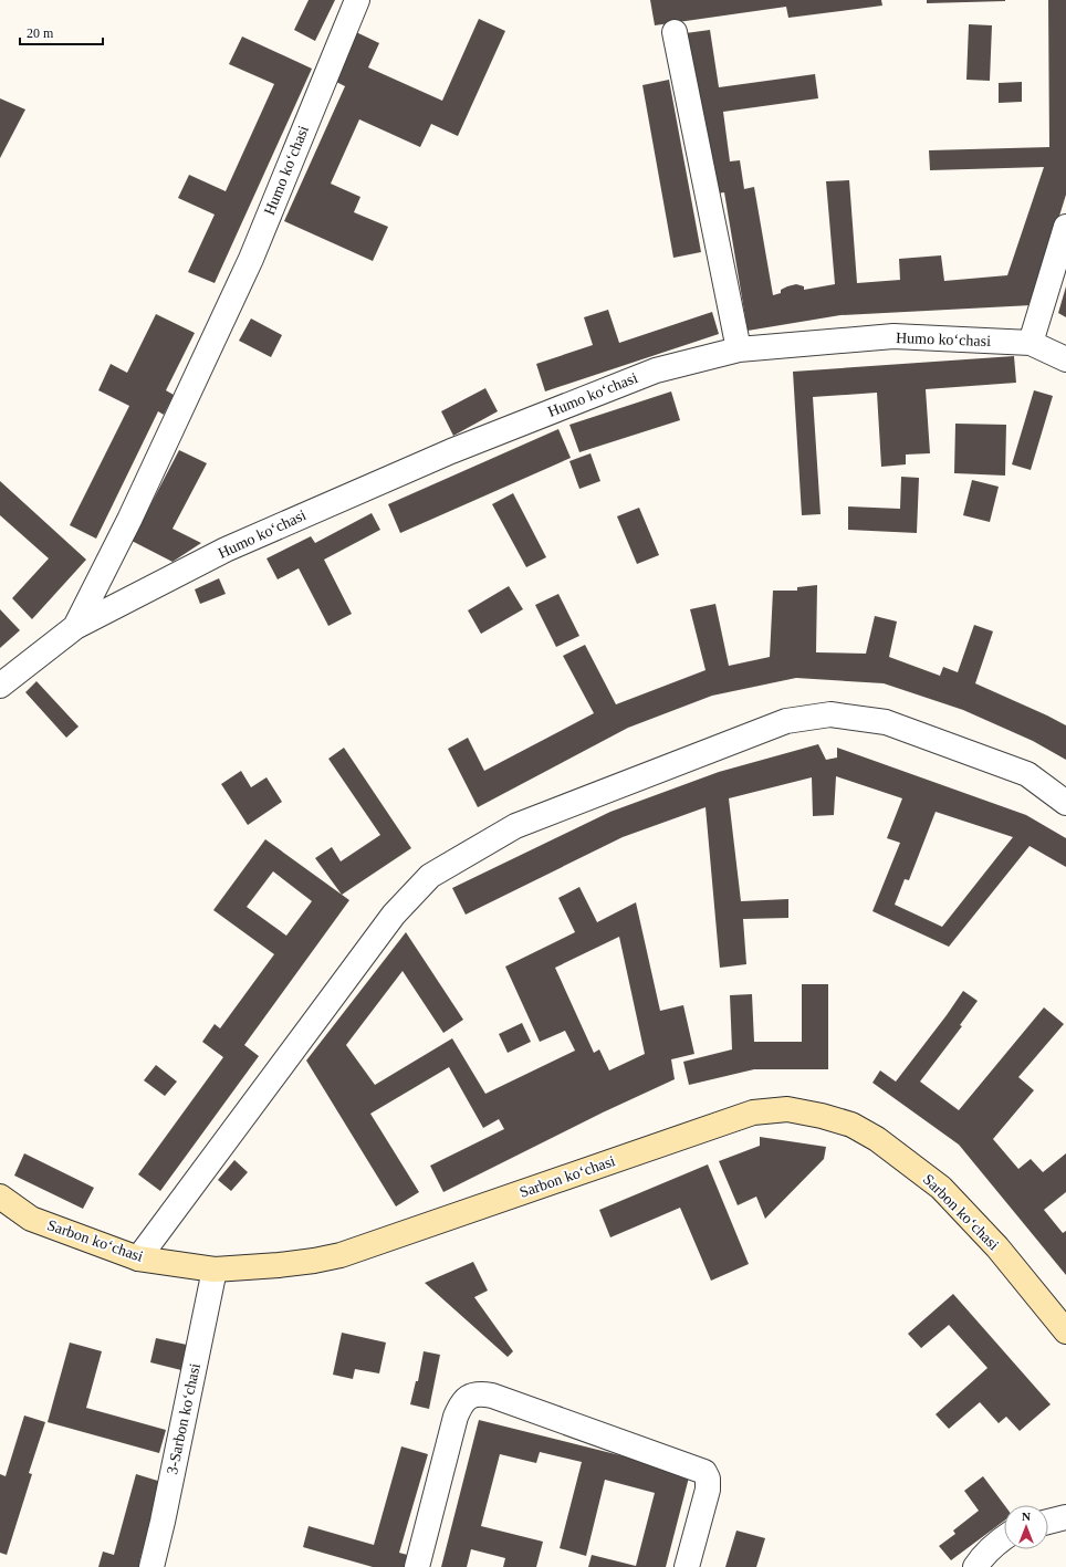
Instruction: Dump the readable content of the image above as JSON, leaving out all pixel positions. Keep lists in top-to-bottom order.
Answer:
{
  "streets": {
    "street": ["Humo koʻchasi", "Sarbon koʻchasi", "3-Sarbon koʻchasi"]
  },
  "crossings": [
    ["Sarbon koʻchasi", "3-Sarbon koʻchasi"]
  ],
  "scale_bar": "20 m",
  "north": "top"
}
